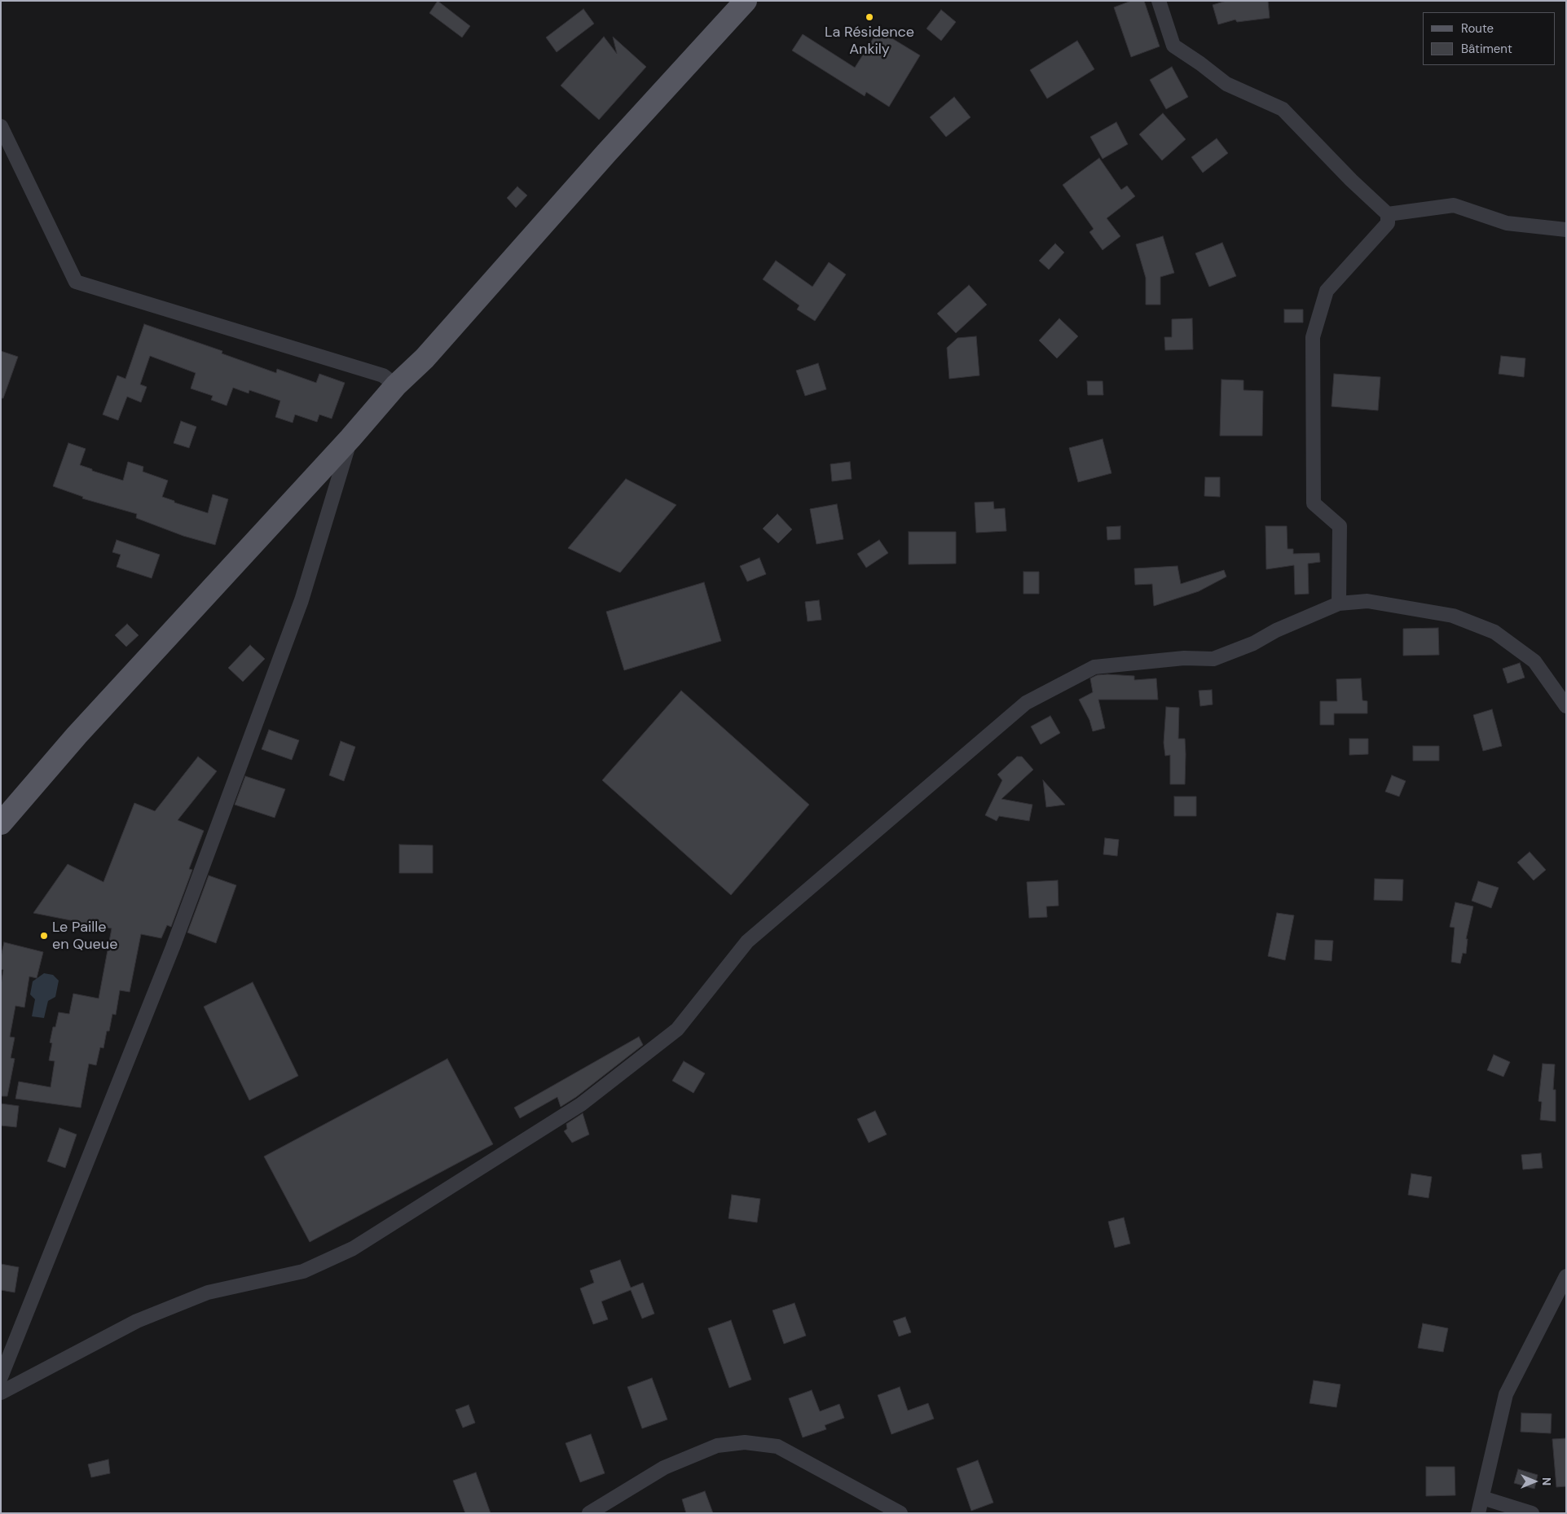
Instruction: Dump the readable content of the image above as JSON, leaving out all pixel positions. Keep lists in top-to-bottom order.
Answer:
{
  "places": ["La Résidence Ankily", "Le Paille en Queue"],
  "legend": ["Route", "Bâtiment"],
  "north": "right"
}
